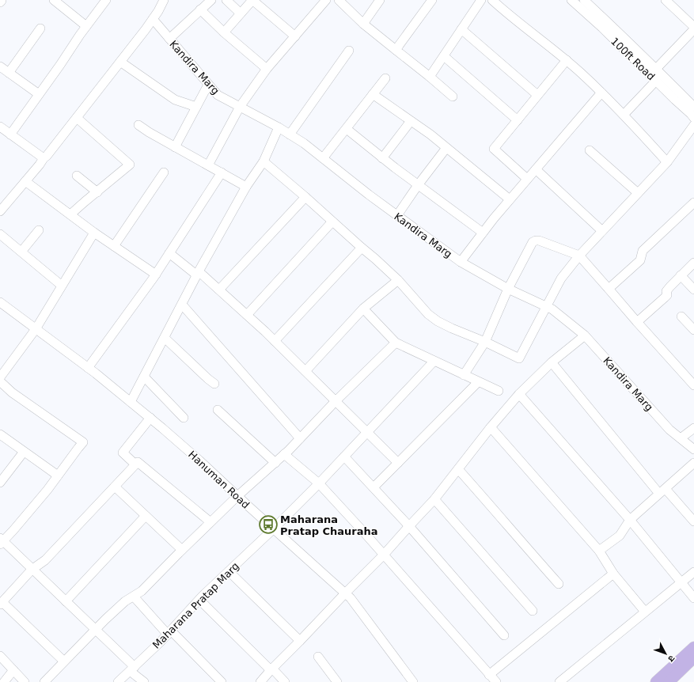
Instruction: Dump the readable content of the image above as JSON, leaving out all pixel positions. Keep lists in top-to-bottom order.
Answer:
{
  "streets": {
    "street": [
      "100ft Road",
      "Kandira Marg",
      "Hanuman Road",
      "Maharana Pratap Marg"
    ]
  },
  "crossings": [
    ["Hanuman Road", "Maharana Pratap Marg"]
  ],
  "places": {
    "bus stop": ["Maharana Pratap Chauraha"]
  },
  "north": "bottom right"
}
